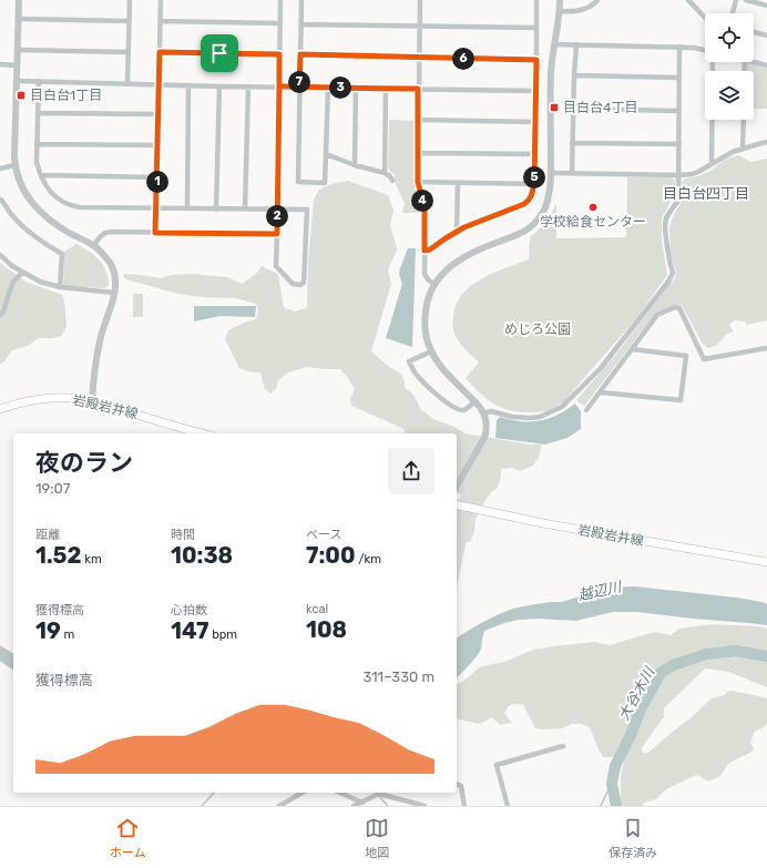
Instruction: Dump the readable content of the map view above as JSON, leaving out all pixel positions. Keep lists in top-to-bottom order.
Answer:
{
  "streets": {
    "main road": ["岩殿岩井線"]
  },
  "districts": ["目白台四丁目"],
  "water": ["越辺川", "大谷木川"],
  "parks": ["めじろ公園"],
  "places": {
    "transit": ["目白台1丁目", "目白台4丁目"],
    "other": ["学校給食センター"]
  },
  "page": {
    "pins": [
      "6",
      "7",
      "3",
      "5",
      "1",
      "4",
      "2"
    ],
    "heading": ["夜のラン", "19:07"],
    "stats": [
      ["距離", "1.52 km"],
      ["時間", "10:38"],
      ["ペース", "7:00 /km"],
      ["獲得標高", "19 m"],
      ["心拍数", "147 bpm"],
      ["kcal", "108"]
    ],
    "chart": ["獲得標高", "311–330 m"],
    "tabs": ["ホーム", "地図", "保存済み"]
  }
}
